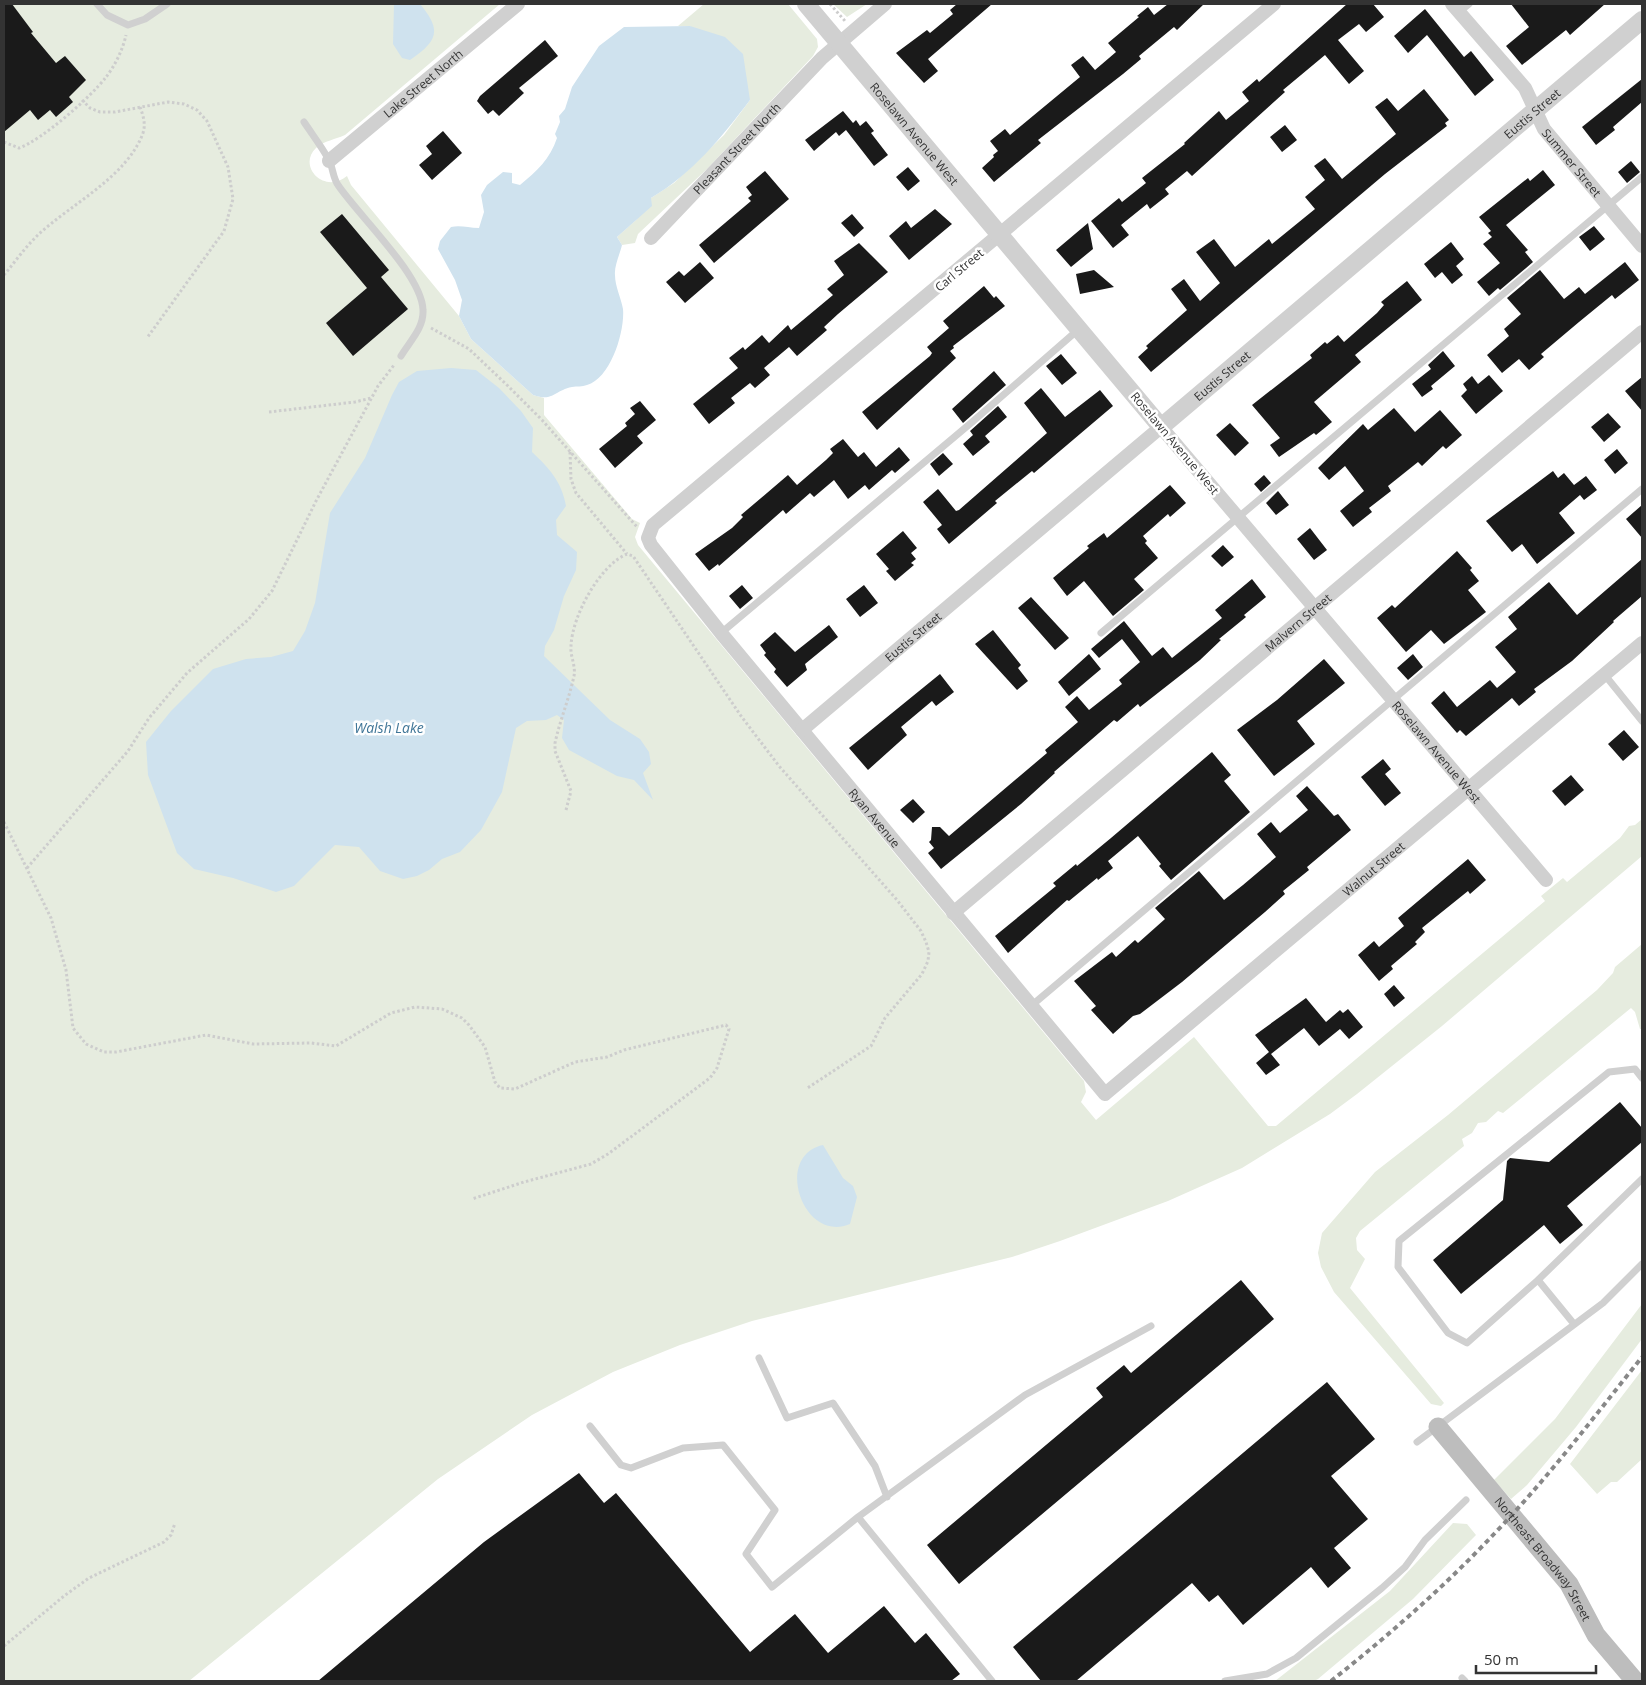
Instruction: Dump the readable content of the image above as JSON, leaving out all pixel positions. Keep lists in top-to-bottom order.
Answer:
{
  "streets": {
    "main road": ["Northeast Broadway Street"],
    "street": [
      "Lake Street North",
      "Eustis Street",
      "Roselawn Avenue West",
      "Pleasant Street North",
      "Summer Street",
      "Carl Street",
      "Malvern Street",
      "Ryan Avenue",
      "Walnut Street"
    ]
  },
  "crossings": [
    ["Eustis Street", "Roselawn Avenue West"],
    ["Eustis Street", "Summer Street"],
    ["Eustis Street", "Ryan Avenue"],
    ["Roselawn Avenue West", "Pleasant Street North"],
    ["Roselawn Avenue West", "Carl Street"],
    ["Roselawn Avenue West", "Malvern Street"],
    ["Roselawn Avenue West", "Walnut Street"],
    ["Carl Street", "Ryan Avenue"],
    ["Malvern Street", "Ryan Avenue"],
    ["Ryan Avenue", "Walnut Street"]
  ],
  "water": ["Walsh Lake"],
  "scale_bar": "50 m"
}
